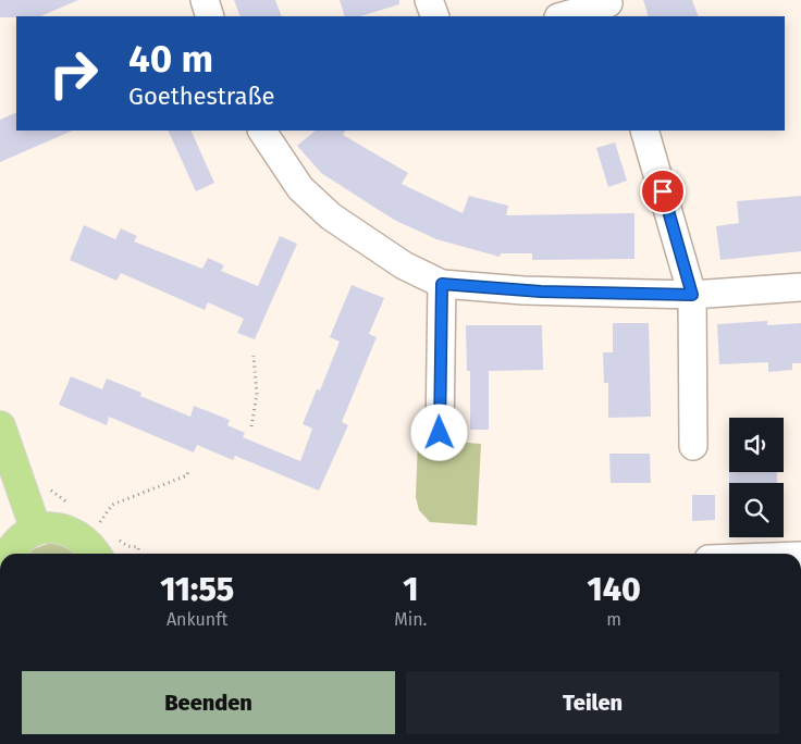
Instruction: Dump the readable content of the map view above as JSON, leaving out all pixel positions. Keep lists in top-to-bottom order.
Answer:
{
  "page": {
    "turn": ["40 m", "Goethestraße"],
    "eta": [
      "11:55",
      "Ankunft",
      "1",
      "Min.",
      "140",
      "m"
    ],
    "buttons": ["Beenden", "Teilen"]
  }
}
